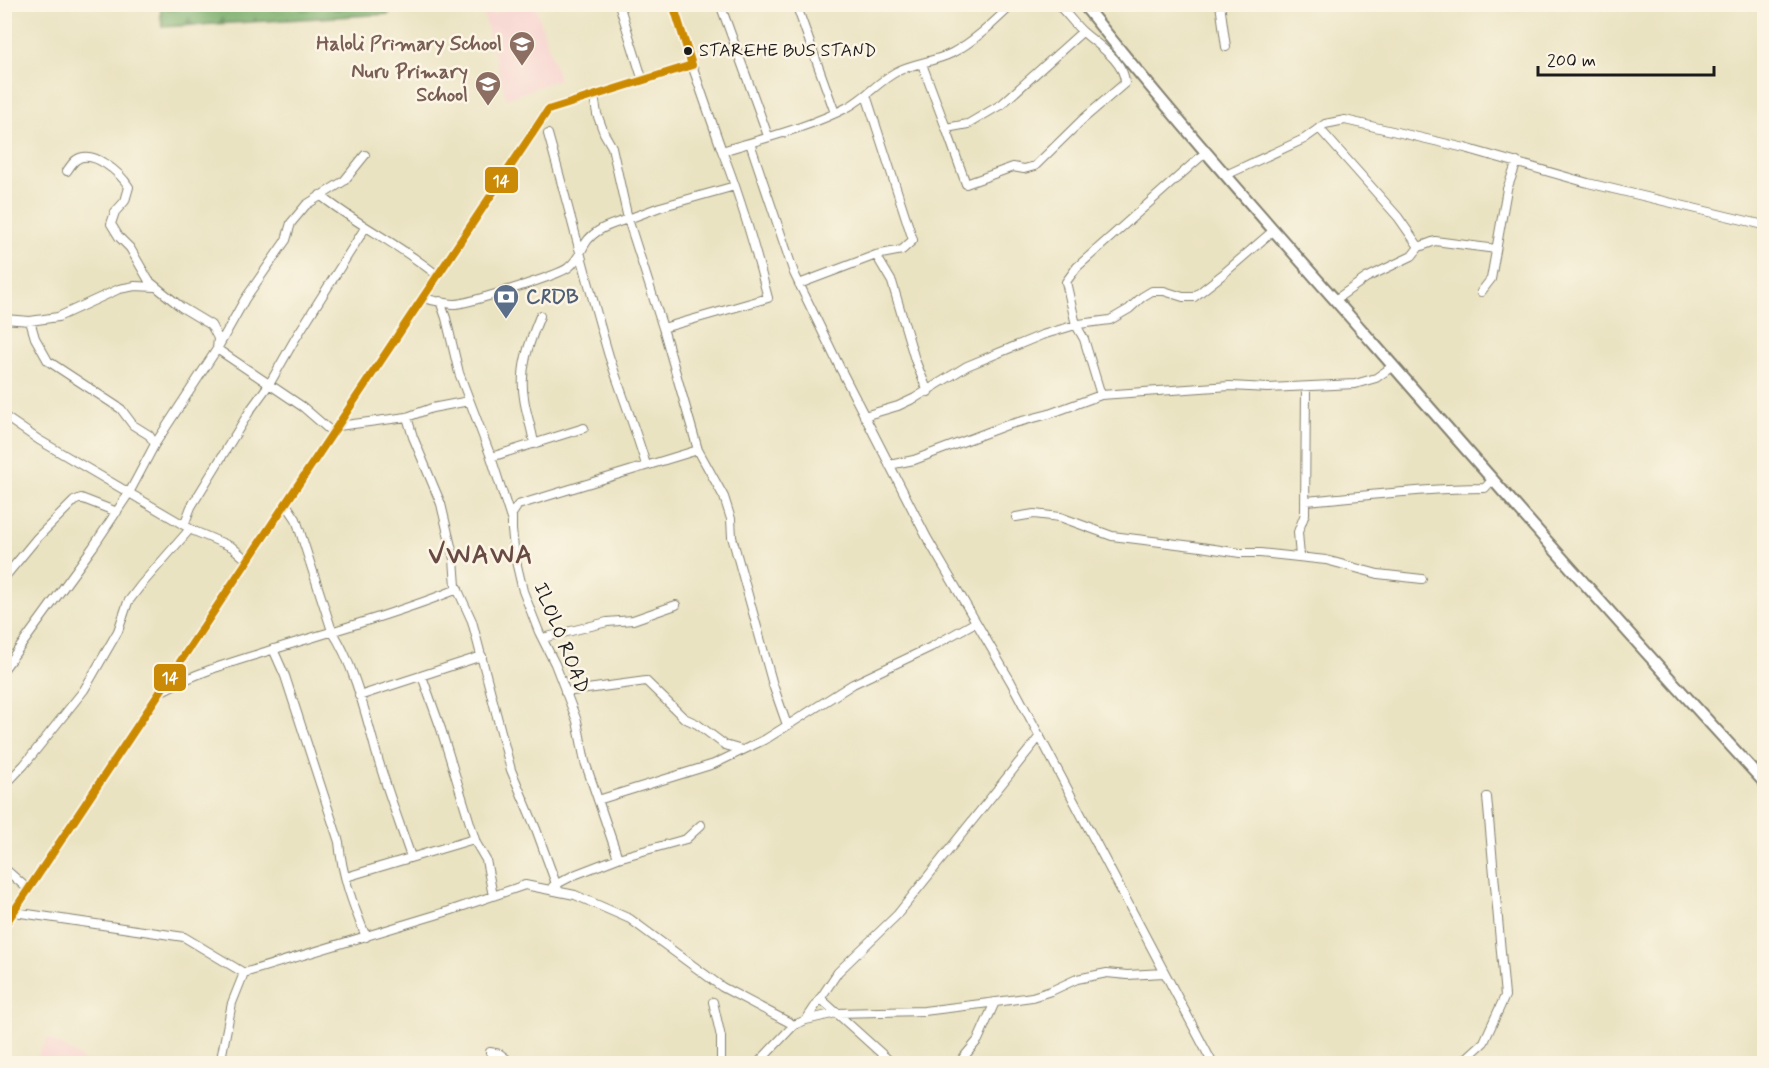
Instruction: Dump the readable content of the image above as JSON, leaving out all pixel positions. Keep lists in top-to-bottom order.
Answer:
{
  "streets": {
    "street": ["ILOLO ROAD"]
  },
  "districts": ["VWAWA"],
  "places": {
    "other": ["STAREHE BUS STAND"],
    "school or university": ["Haloli Primary School", "Nuru Primary School"],
    "bank": ["CRDB"]
  },
  "lines": ["transit line 14"],
  "scale_bar": "200 m"
}
